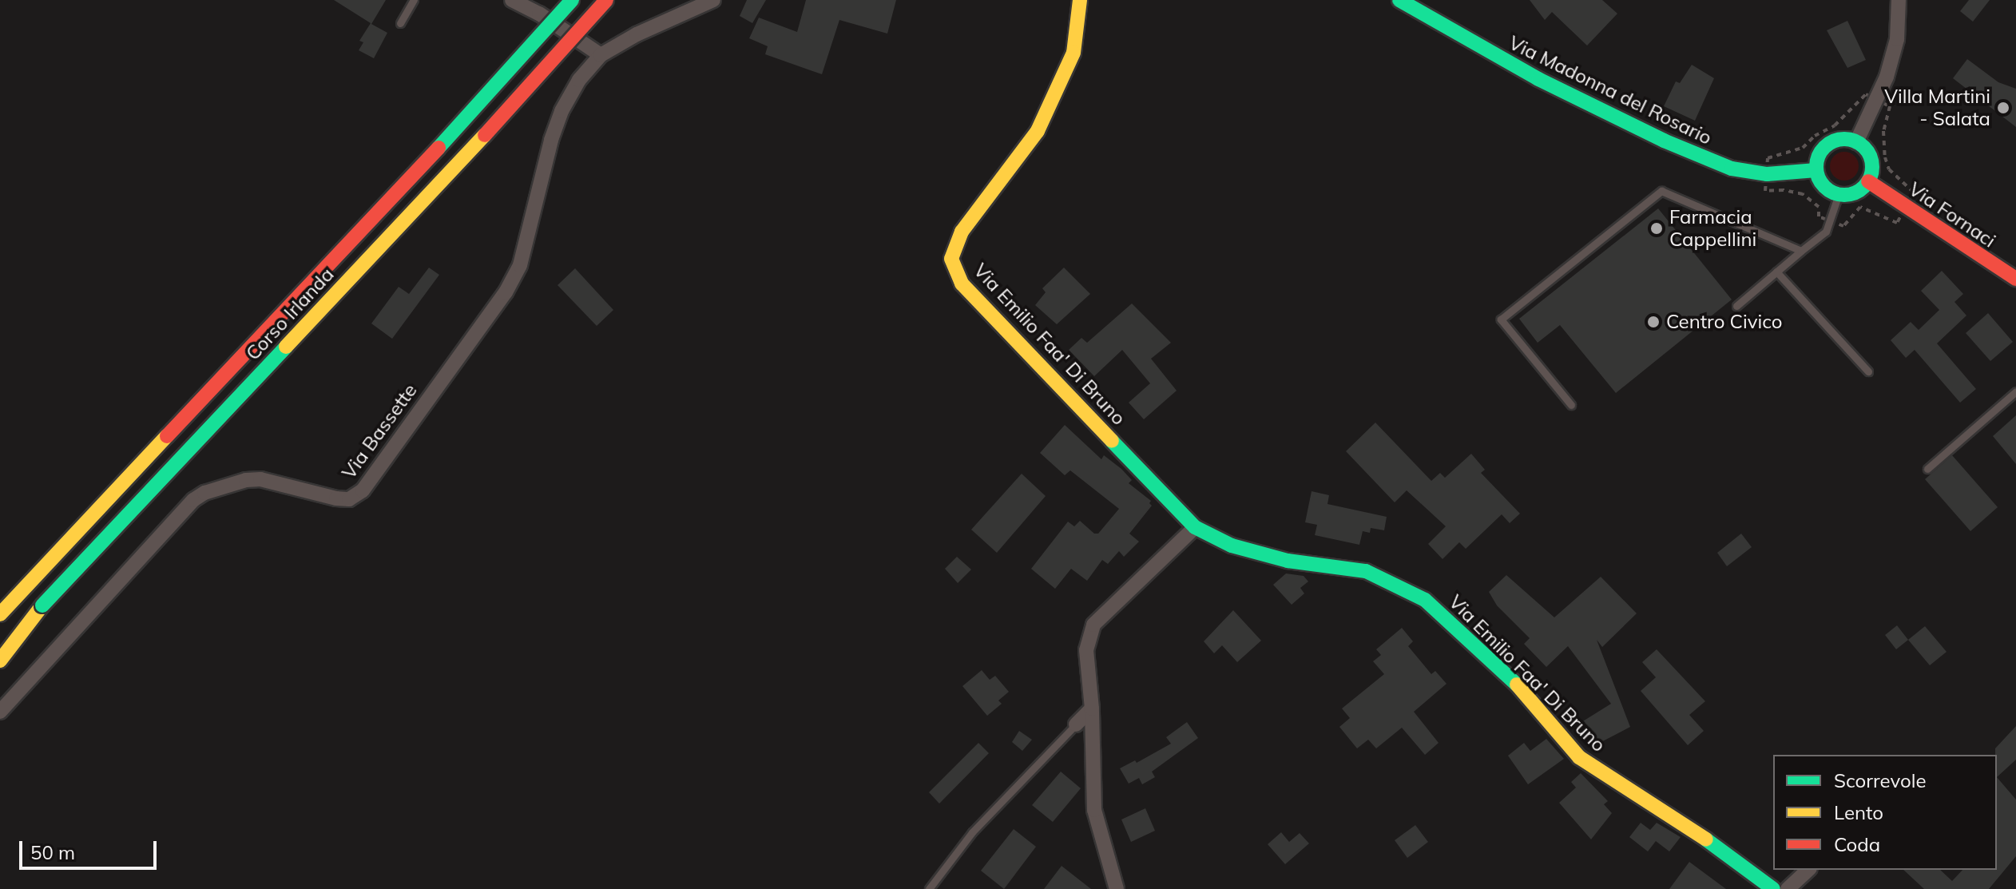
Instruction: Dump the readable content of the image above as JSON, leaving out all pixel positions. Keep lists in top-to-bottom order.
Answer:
{
  "streets": {
    "main road": [
      "Via Madonna del Rosario",
      "Via Fornaci",
      "Corso Irlanda",
      "Via Emilio Faa' Di Bruno"
    ],
    "street": ["Via Bassette"]
  },
  "crossings": [
    ["Via Madonna del Rosario", "Via Fornaci"]
  ],
  "places": ["Villa Martini - Salata", "Farmacia Cappellini", "Centro Civico"],
  "legend": ["Scorrevole", "Lento", "Coda"],
  "scale_bar": "50 m"
}
